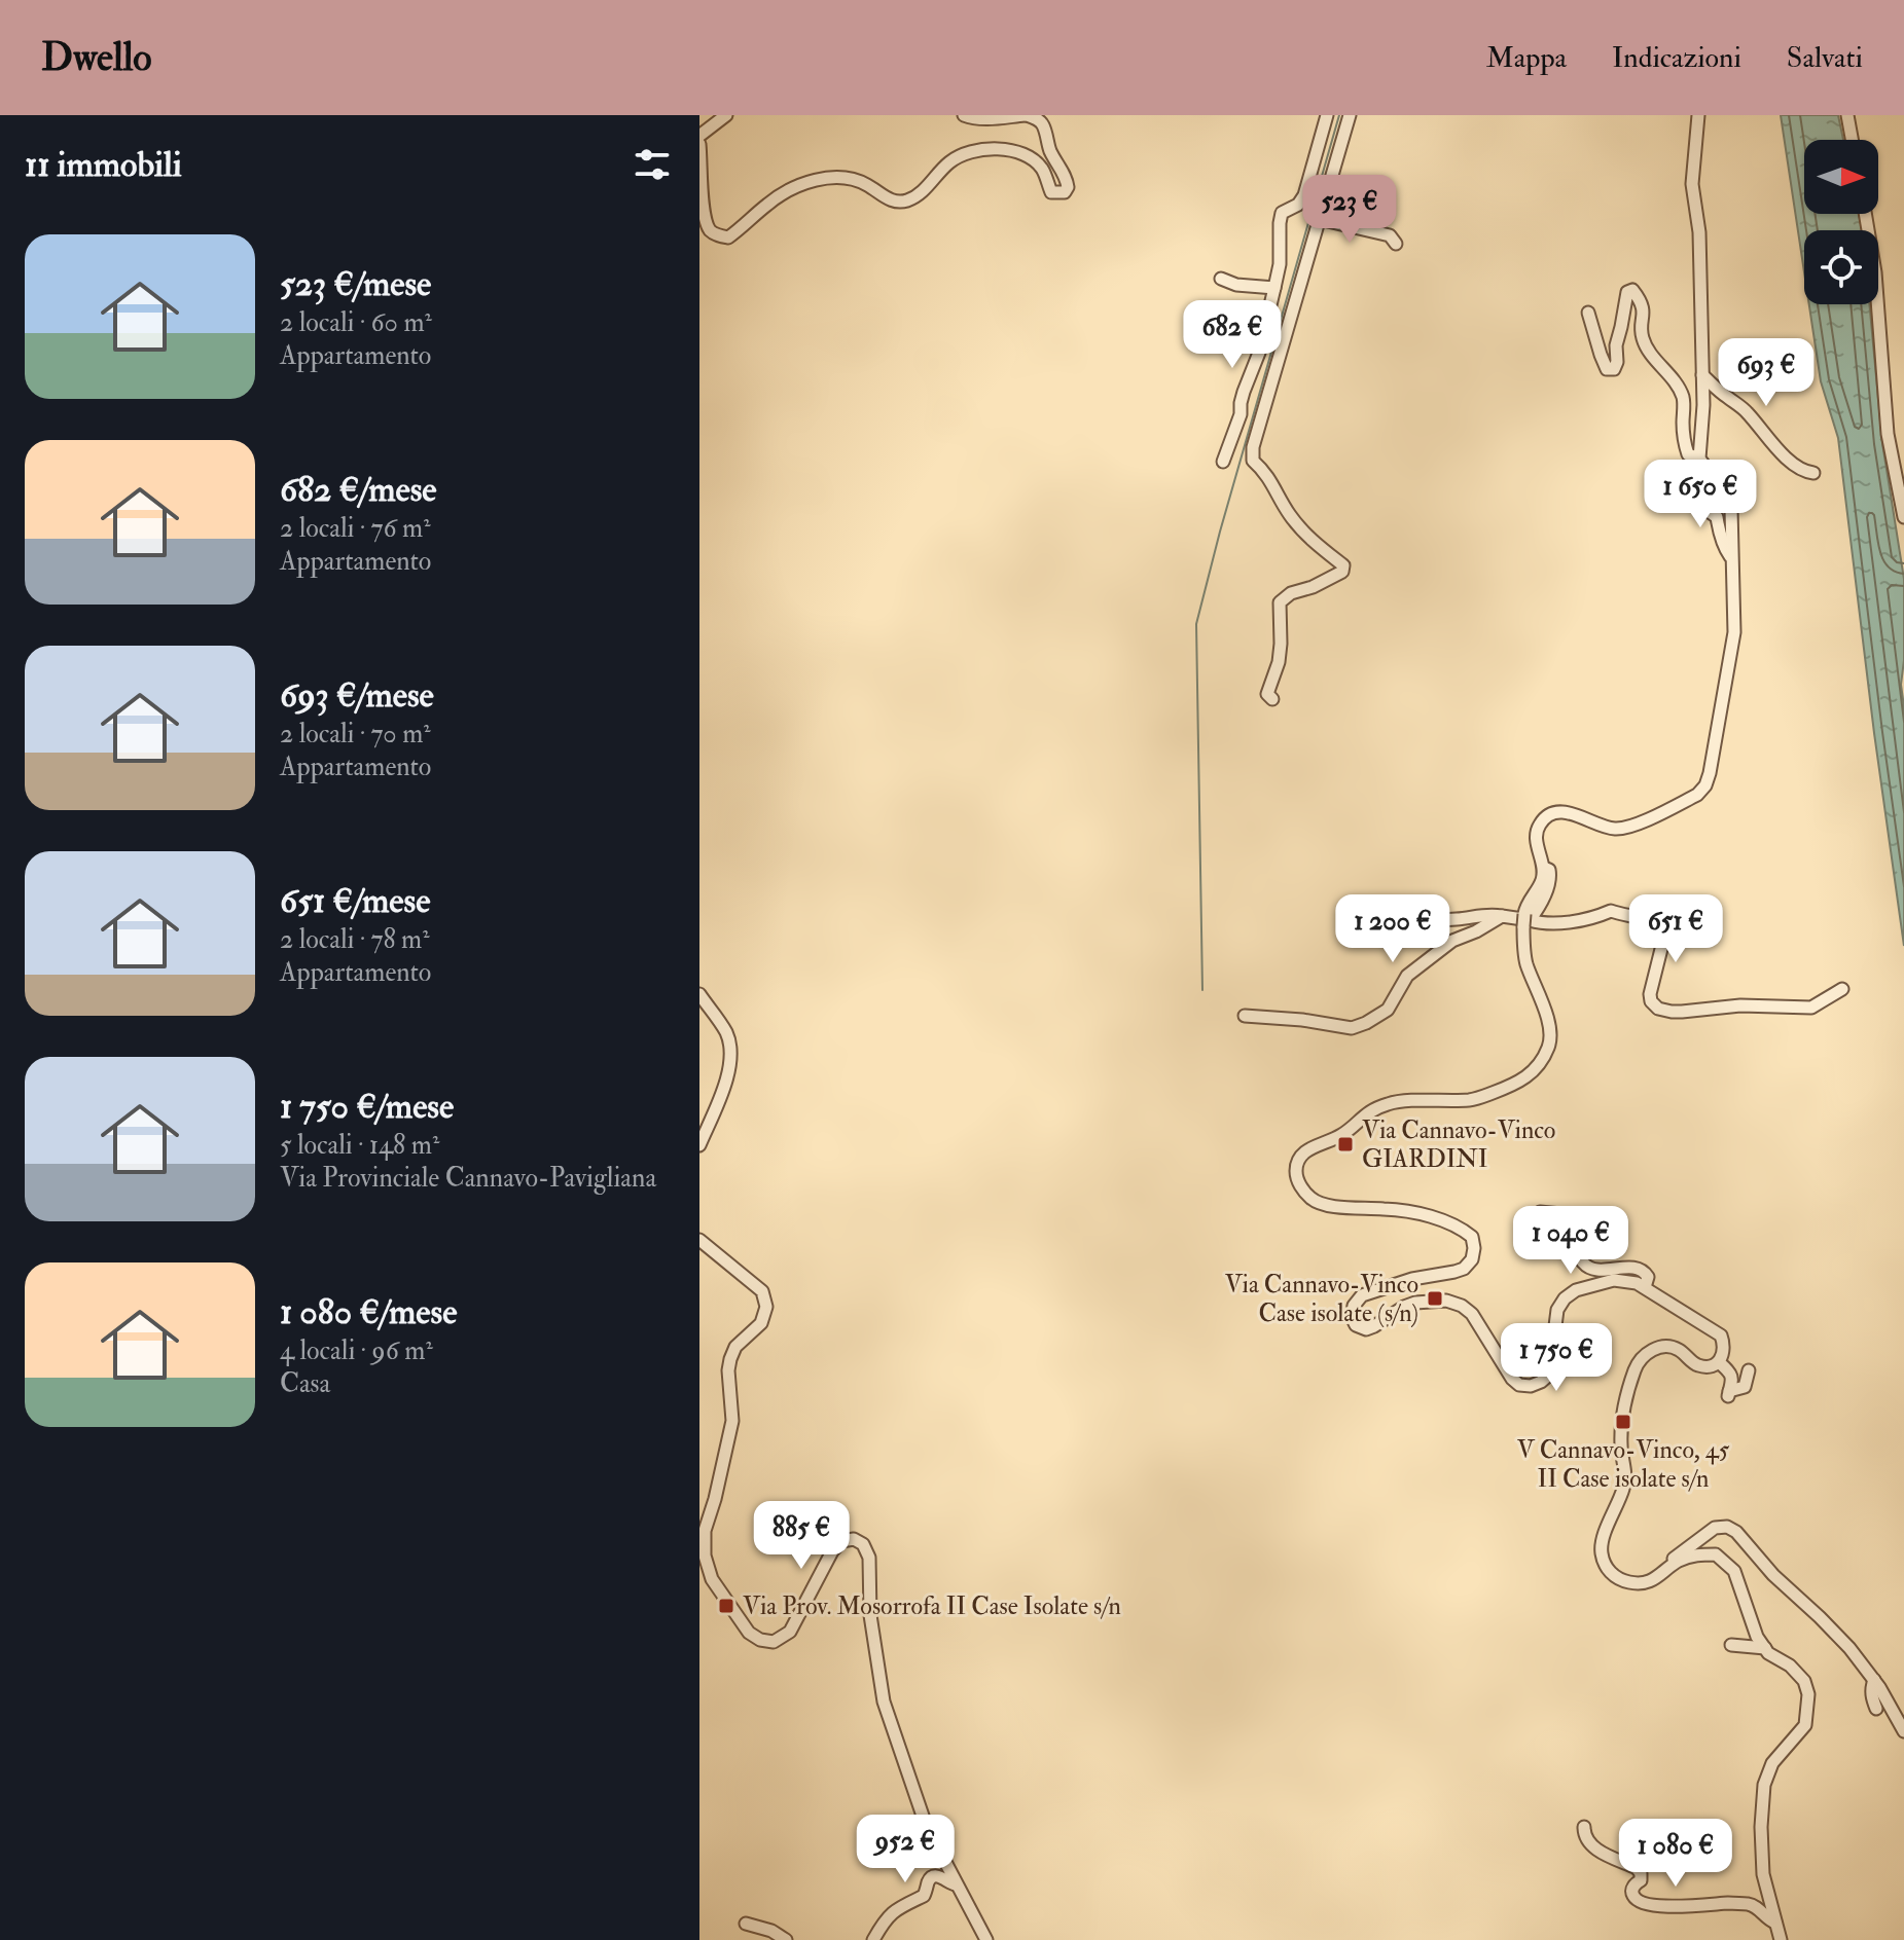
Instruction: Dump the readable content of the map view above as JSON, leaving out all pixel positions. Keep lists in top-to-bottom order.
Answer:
{
  "places": {
    "transit": [
      "Via Cannavo-Vinco GIARDINI",
      "Via Cannavo-Vinco Case isolate (s/n)",
      "V Cannavo-Vinco, 45 II Case isolate s/n",
      "Via Prov. Mosorrofa II Case Isolate s/n"
    ]
  },
  "north": "right",
  "page": {
    "header": "Dwello",
    "nav": ["Mappa", "Indicazioni", "Salvati"],
    "heading": "11 immobili",
    "price": [
      "523 €",
      "682 €",
      "693 €",
      "1 650 €",
      "1 200 €",
      "651 €",
      "1 040 €",
      "1 750 €",
      "885 €",
      "952 €",
      "1 080 €"
    ],
    "list": [
      {
        "name": "523 €/mese",
        "note": "2 locali · 60 m² · Appartamento"
      },
      {
        "name": "682 €/mese",
        "note": "2 locali · 76 m² · Appartamento"
      },
      {
        "name": "693 €/mese",
        "note": "2 locali · 70 m² · Appartamento"
      },
      {
        "name": "651 €/mese",
        "note": "2 locali · 78 m² · Appartamento"
      },
      {
        "name": "1 750 €/mese",
        "note": "5 locali · 148 m² · Via Provinciale Cannavo-Pavigliana"
      },
      {
        "name": "1 080 €/mese",
        "note": "4 locali · 96 m² · Casa"
      }
    ]
  }
}
